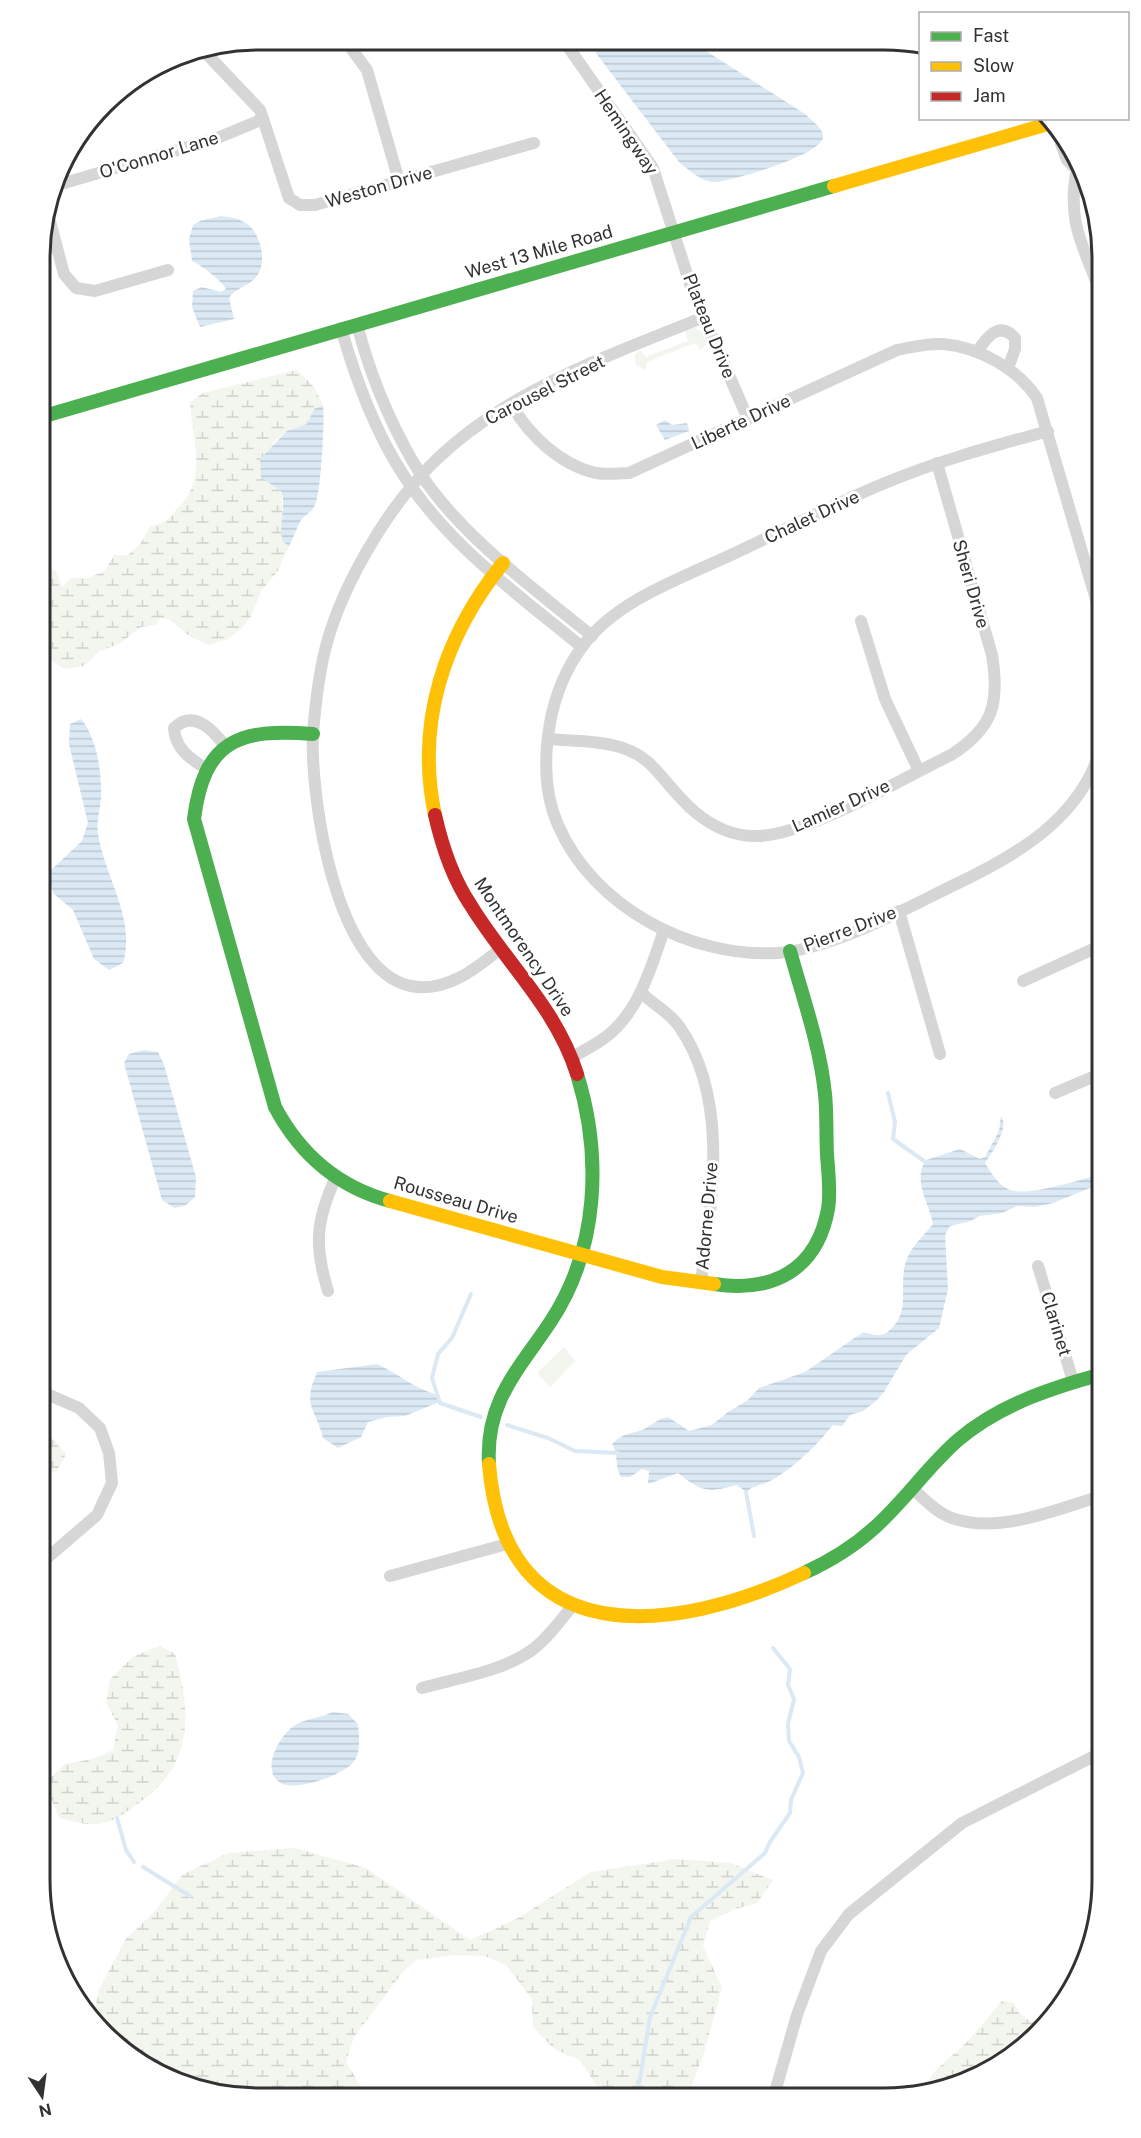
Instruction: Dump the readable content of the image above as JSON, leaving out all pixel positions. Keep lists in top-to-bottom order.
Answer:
{
  "streets": {
    "street": [
      "Hemingway",
      "O'Connor Lane",
      "Weston Drive",
      "West 13 Mile Road",
      "Plateau Drive",
      "Carousel Street",
      "Liberte Drive",
      "Chalet Drive",
      "Sheri Drive",
      "Lamier Drive",
      "Pierre Drive",
      "Montmorency Drive",
      "Rousseau Drive",
      "Adorne Drive",
      "Clarinet"
    ]
  },
  "crossings": [
    ["Hemingway", "West 13 Mile Road"],
    ["Hemingway", "Plateau Drive"],
    ["O'Connor Lane", "Weston Drive"],
    ["West 13 Mile Road", "Plateau Drive"],
    ["Plateau Drive", "Carousel Street"],
    ["Plateau Drive", "Liberte Drive"],
    ["Carousel Street", "Liberte Drive"],
    ["Carousel Street", "Montmorency Drive"],
    ["Carousel Street", "Rousseau Drive"],
    ["Liberte Drive", "Chalet Drive"],
    ["Chalet Drive", "Sheri Drive"],
    ["Chalet Drive", "Pierre Drive"],
    ["Sheri Drive", "Lamier Drive"],
    ["Lamier Drive", "Pierre Drive"],
    ["Pierre Drive", "Rousseau Drive"],
    ["Montmorency Drive", "Rousseau Drive"],
    ["Montmorency Drive", "Clarinet"],
    ["Rousseau Drive", "Adorne Drive"]
  ],
  "legend": ["Fast", "Slow", "Jam"],
  "north": "bottom"
}
